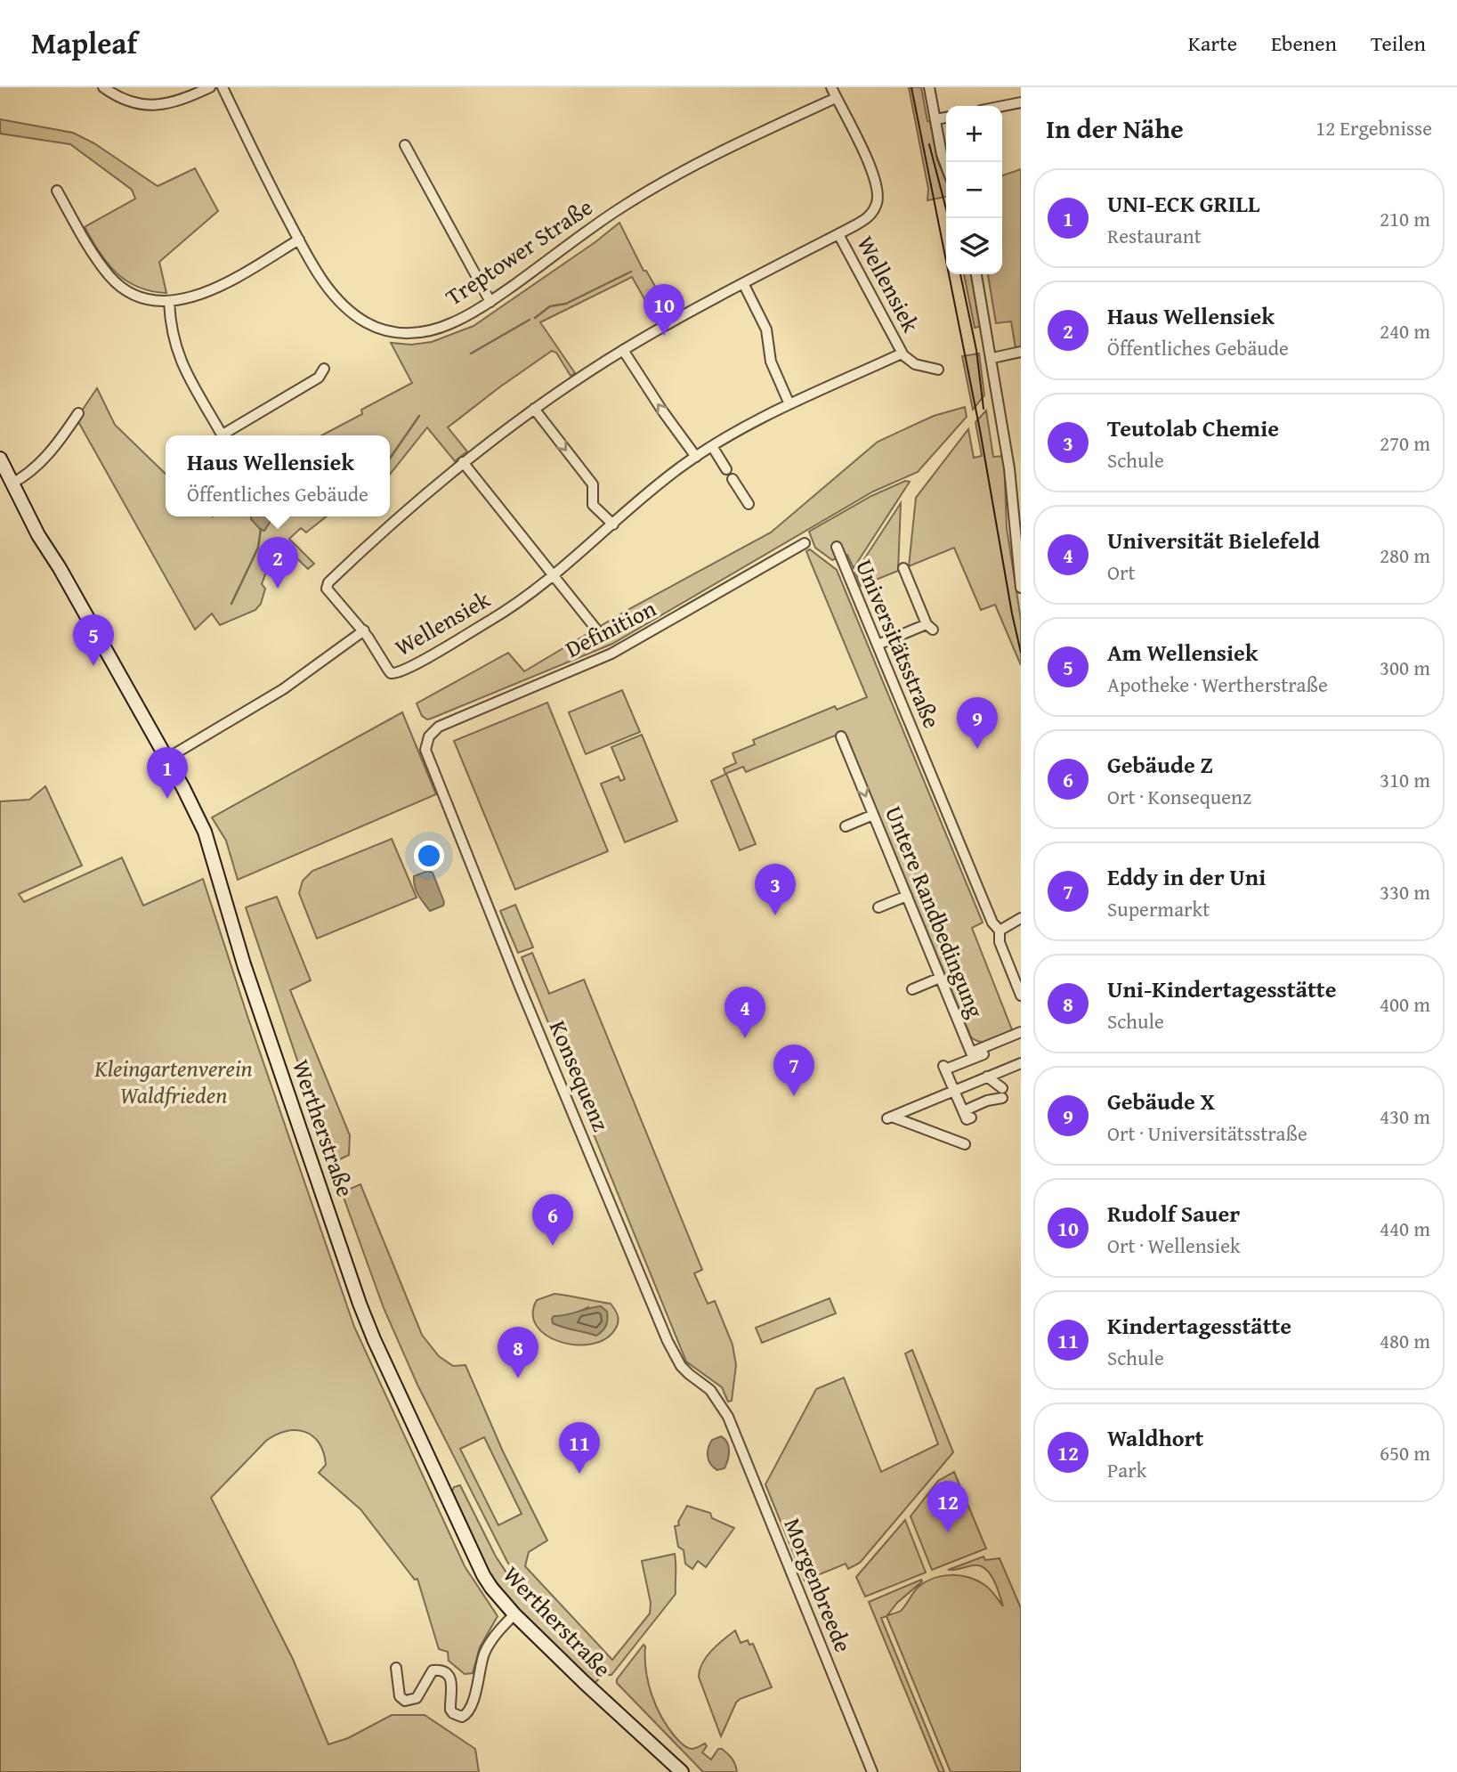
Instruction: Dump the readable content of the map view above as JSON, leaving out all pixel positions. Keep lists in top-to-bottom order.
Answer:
{
  "streets": {
    "main road": ["Wertherstraße"],
    "street": [
      "Treptower Straße",
      "Wellensiek",
      "Definition",
      "Universitätsstraße",
      "Untere Randbedingung",
      "Konsequenz",
      "Morgenbreede"
    ]
  },
  "crossings": [
    ["Treptower Straße", "Wellensiek"],
    ["Wellensiek", "Wertherstraße"],
    ["Definition", "Konsequenz"],
    ["Konsequenz", "Morgenbreede"]
  ],
  "parks": ["Kleingartenverein Waldfrieden"],
  "page": {
    "header": "Mapleaf",
    "nav": ["Karte", "Ebenen", "Teilen"],
    "heading": ["In der Nähe", "12 Ergebnisse"],
    "map_buttons": ["+", "−"],
    "list": [
      {
        "mark": "1",
        "name": "UNI-ECK GRILL",
        "note": "Restaurant",
        "value": "210 m"
      },
      {
        "mark": "2",
        "name": "Haus Wellensiek",
        "note": "Öffentliches Gebäude",
        "value": "240 m"
      },
      {
        "mark": "3",
        "name": "Teutolab Chemie",
        "note": "Schule",
        "value": "270 m"
      },
      {
        "mark": "4",
        "name": "Universität Bielefeld",
        "note": "Ort",
        "value": "280 m"
      },
      {
        "mark": "5",
        "name": "Am Wellensiek",
        "note": "Apotheke · Wertherstraße",
        "value": "300 m"
      },
      {
        "mark": "6",
        "name": "Gebäude Z",
        "note": "Ort · Konsequenz",
        "value": "310 m"
      },
      {
        "mark": "7",
        "name": "Eddy in der Uni",
        "note": "Supermarkt",
        "value": "330 m"
      },
      {
        "mark": "8",
        "name": "Uni-Kindertagesstätte",
        "note": "Schule",
        "value": "400 m"
      },
      {
        "mark": "9",
        "name": "Gebäude X",
        "note": "Ort · Universitätsstraße",
        "value": "430 m"
      },
      {
        "mark": "10",
        "name": "Rudolf Sauer",
        "note": "Ort · Wellensiek",
        "value": "440 m"
      },
      {
        "mark": "11",
        "name": "Kindertagesstätte",
        "note": "Schule",
        "value": "480 m"
      },
      {
        "mark": "12",
        "name": "Waldhort",
        "note": "Park",
        "value": "650 m"
      }
    ],
    "pins": [
      "10",
      "2",
      "5",
      "9",
      "1",
      "3",
      "4",
      "7",
      "6",
      "8",
      "11",
      "12"
    ],
    "popup": ["Haus Wellensiek", "Öffentliches Gebäude"]
  }
}
